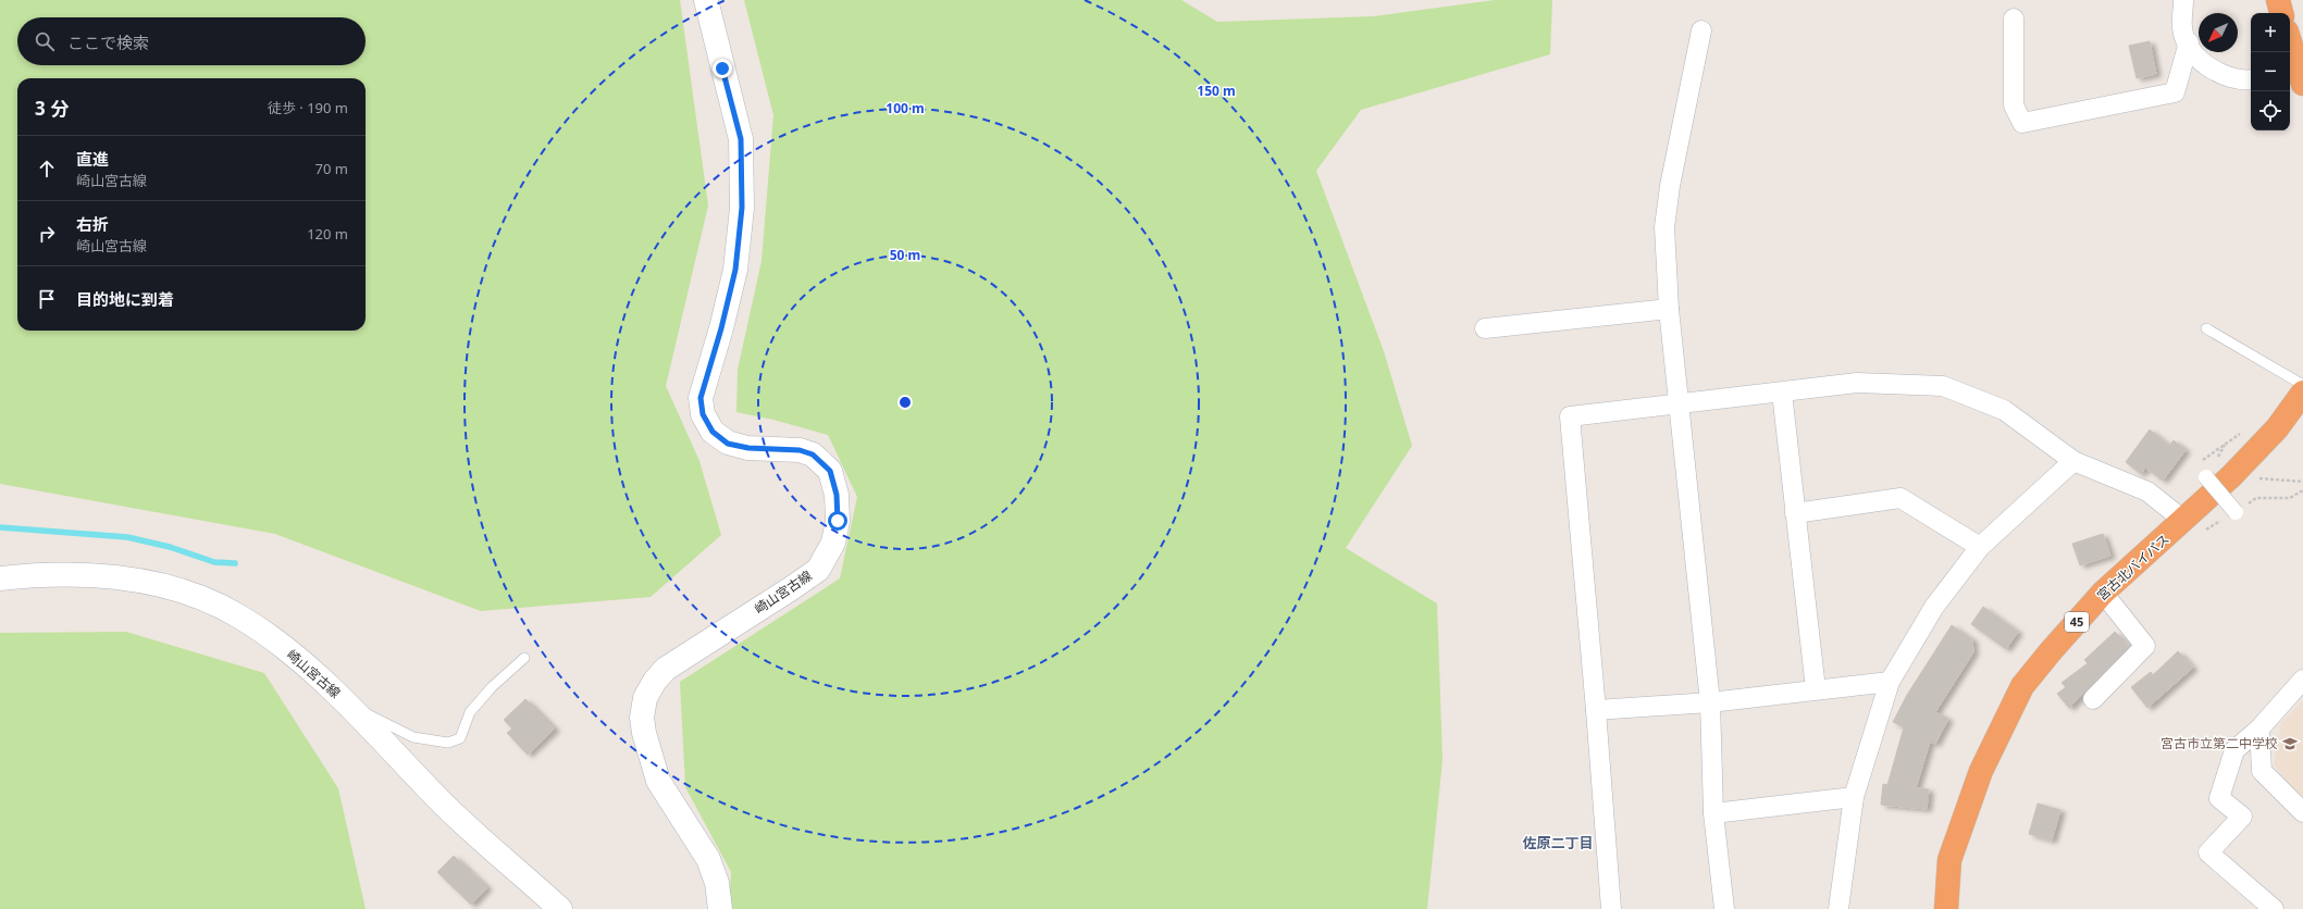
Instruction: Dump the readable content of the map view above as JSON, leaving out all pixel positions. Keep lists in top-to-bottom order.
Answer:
{
  "streets": {
    "highway": ["宮古北バイパス", "45"],
    "main road": ["崎山宮古線"]
  },
  "districts": ["佐原二丁目"],
  "places": {
    "school or university": ["宮古市立第二中学校"]
  },
  "north": "bottom left",
  "page": {
    "map_buttons": ["+", "−"],
    "search": "ここで検索",
    "heading": ["3 分", "徒歩 · 190 m"],
    "list": [
      ["直進", "崎山宮古線", "70 m"],
      ["右折", "崎山宮古線", "120 m"],
      "目的地に到着"
    ]
  },
  "rings": ["150 m", "100 m", "50 m"]
}
